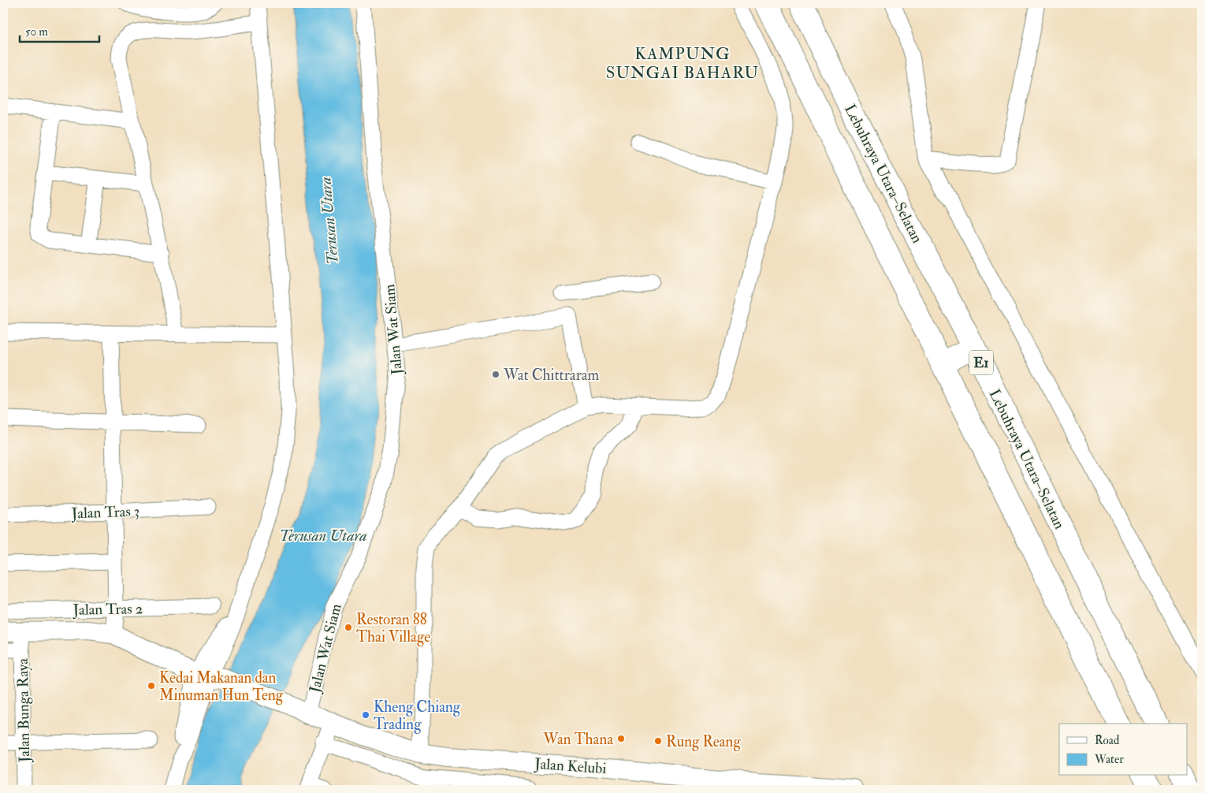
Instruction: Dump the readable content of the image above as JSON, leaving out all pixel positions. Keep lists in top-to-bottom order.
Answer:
{
  "streets": {
    "highway": ["Lebuhraya Utara–Selatan", "E1"],
    "main road": ["Jalan Kelubi"],
    "street": [
      "Jalan Wat Siam",
      "Jalan Tras 3",
      "Jalan Tras 2",
      "Jalan Bunga Raya"
    ]
  },
  "crossings": [
    ["Jalan Wat Siam", "Jalan Kelubi"]
  ],
  "districts": ["KAMPUNG SUNGAI BAHARU"],
  "water": ["Terusan Utara"],
  "places": [
    "Wat Chittraram",
    "Restoran 88 Thai Village",
    "Kedai Makanan dan Minuman Hun Teng",
    "Kheng Chiang Trading",
    "Wan Thana",
    "Rung Reang"
  ],
  "legend": ["Road", "Water"],
  "scale_bar": "50 m"
}
